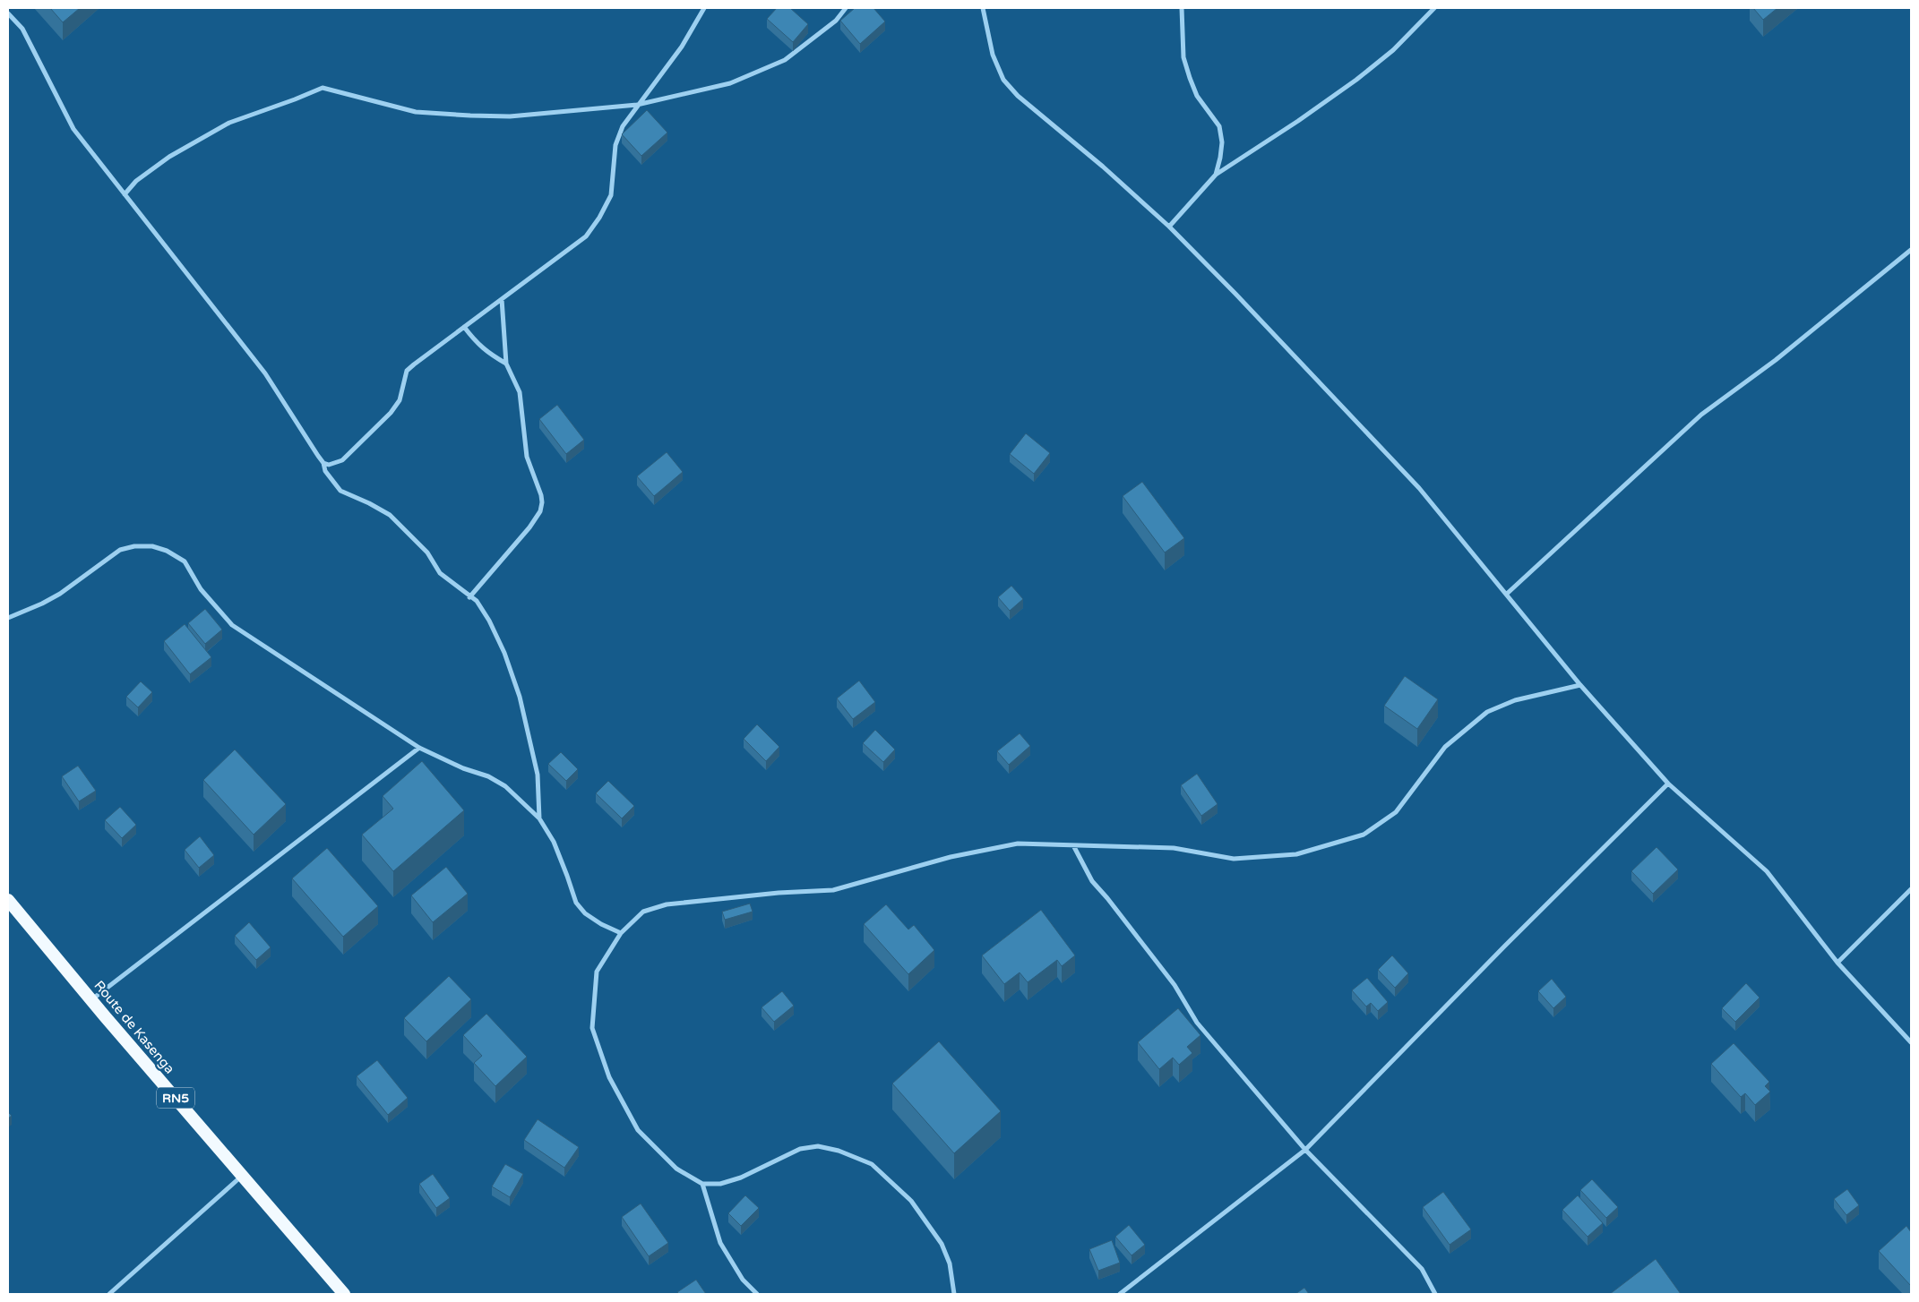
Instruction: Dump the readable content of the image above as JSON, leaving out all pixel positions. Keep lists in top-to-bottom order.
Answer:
{
  "streets": {
    "highway": ["Route de Kasenga", "RN5"]
  }
}
